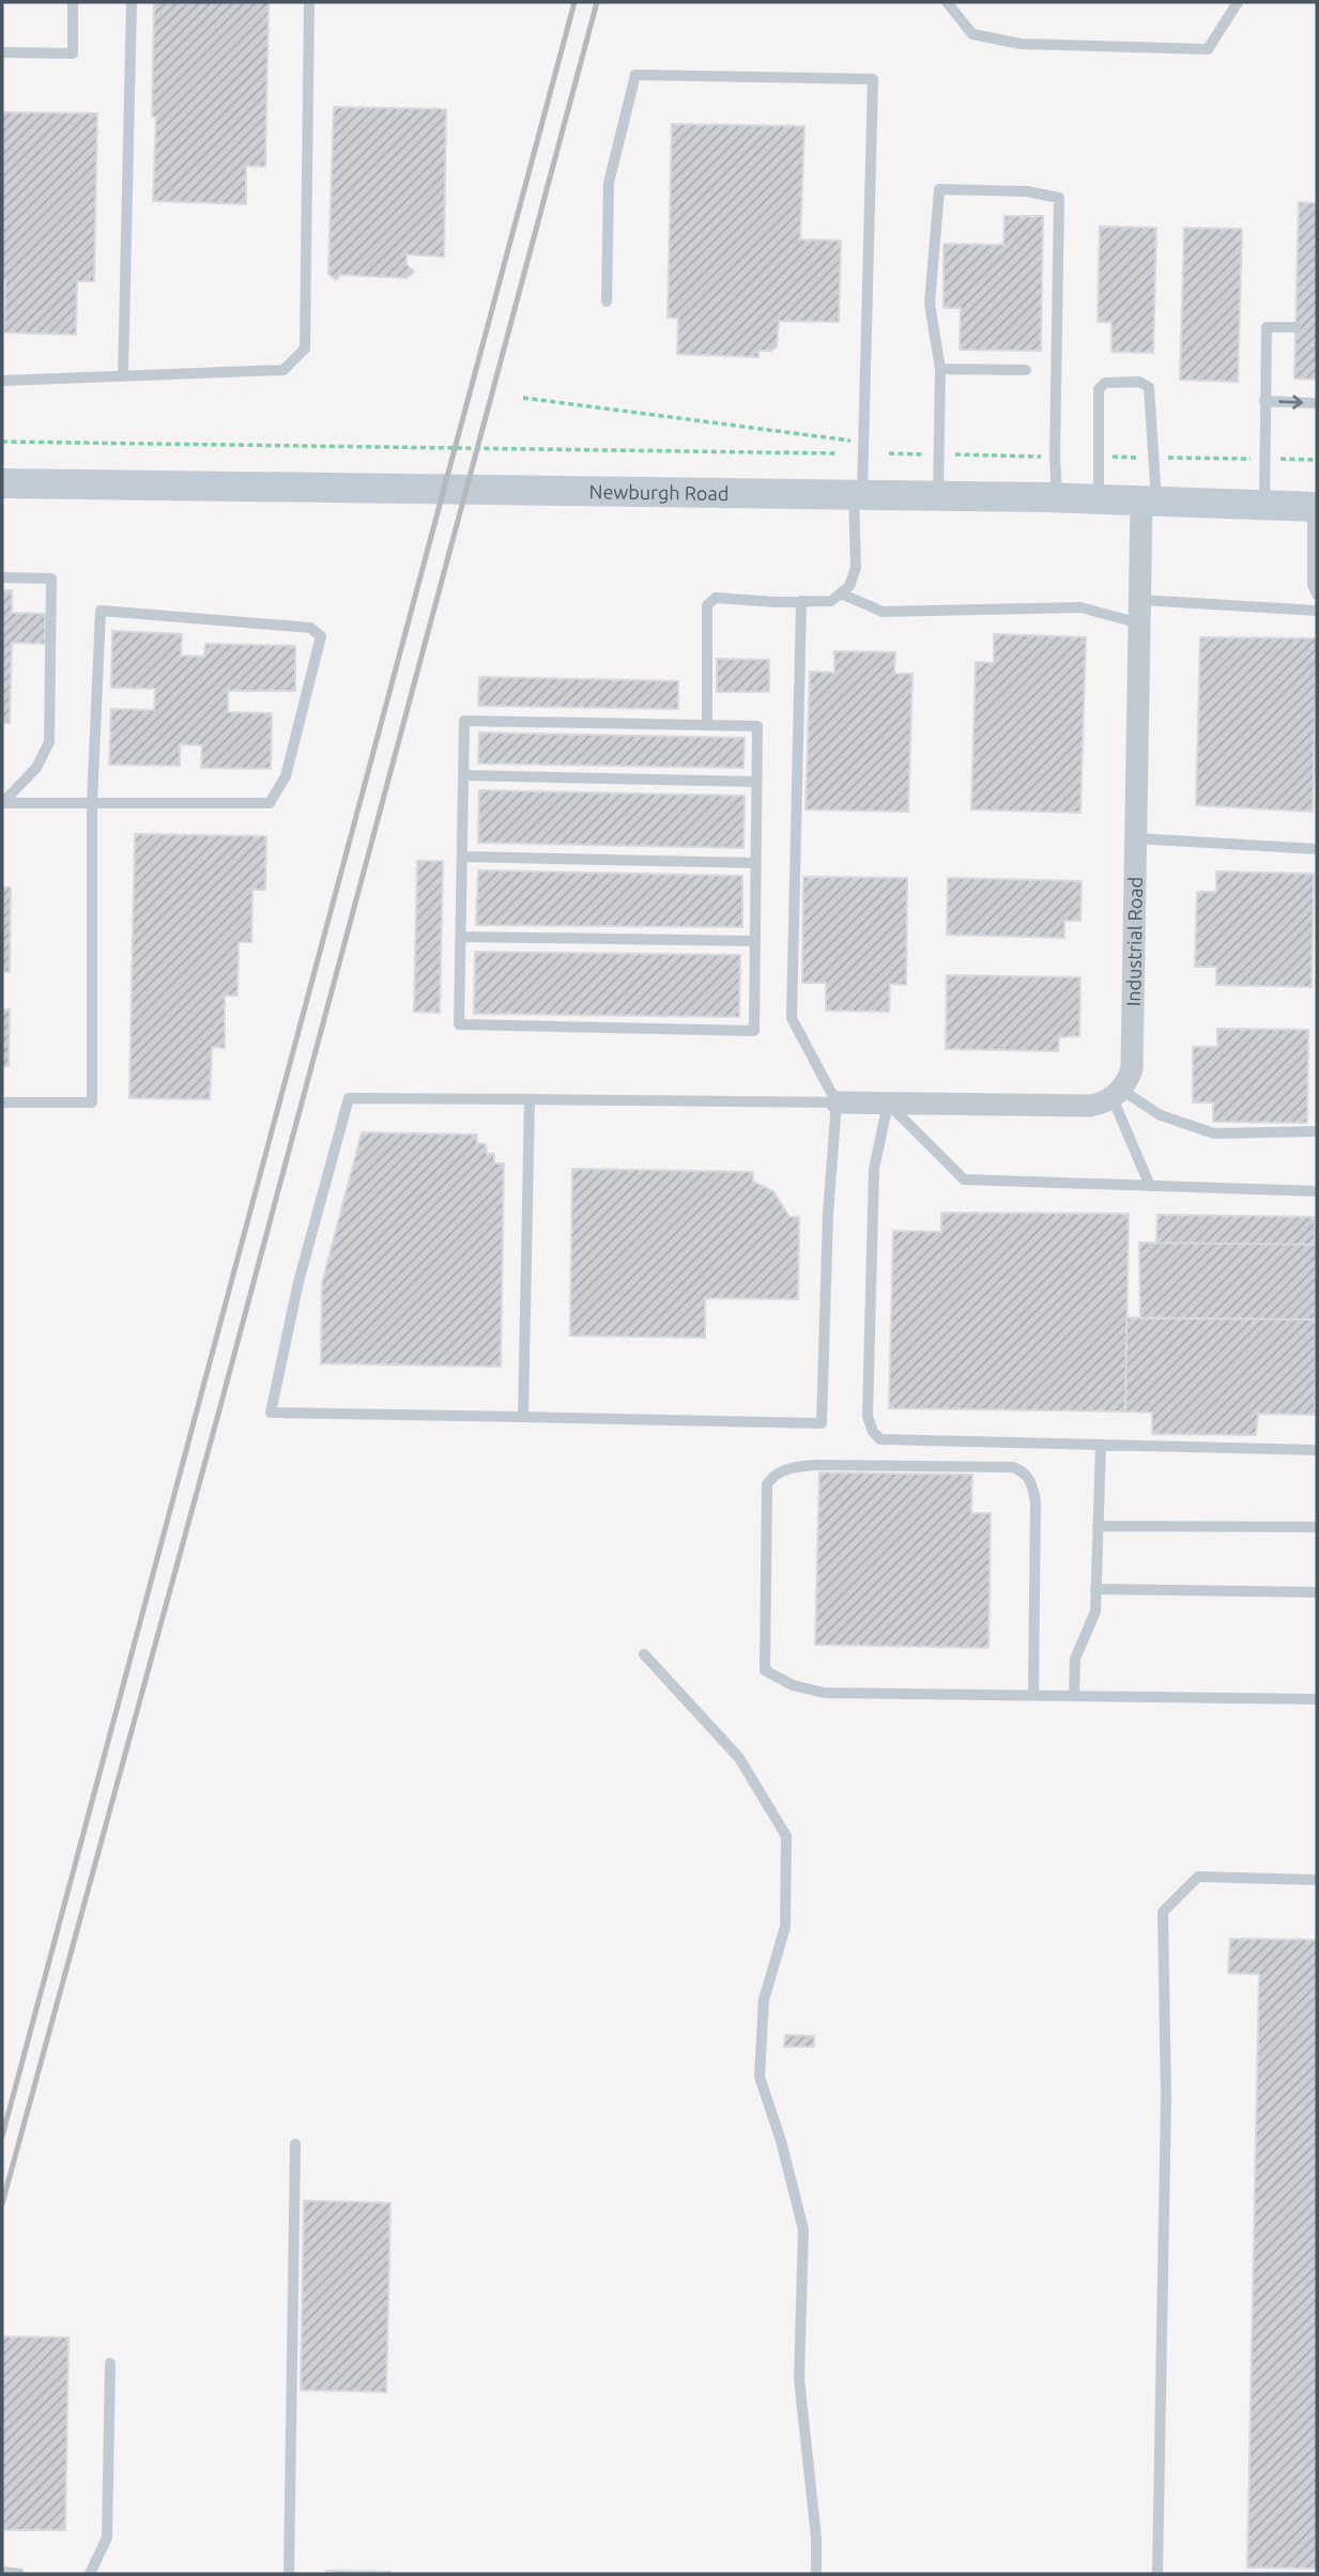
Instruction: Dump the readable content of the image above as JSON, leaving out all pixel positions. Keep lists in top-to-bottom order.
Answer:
{
  "streets": {
    "main road": ["Newburgh Road"],
    "street": ["Industrial Road"]
  },
  "crossings": [
    ["Newburgh Road", "Industrial Road"]
  ]
}
